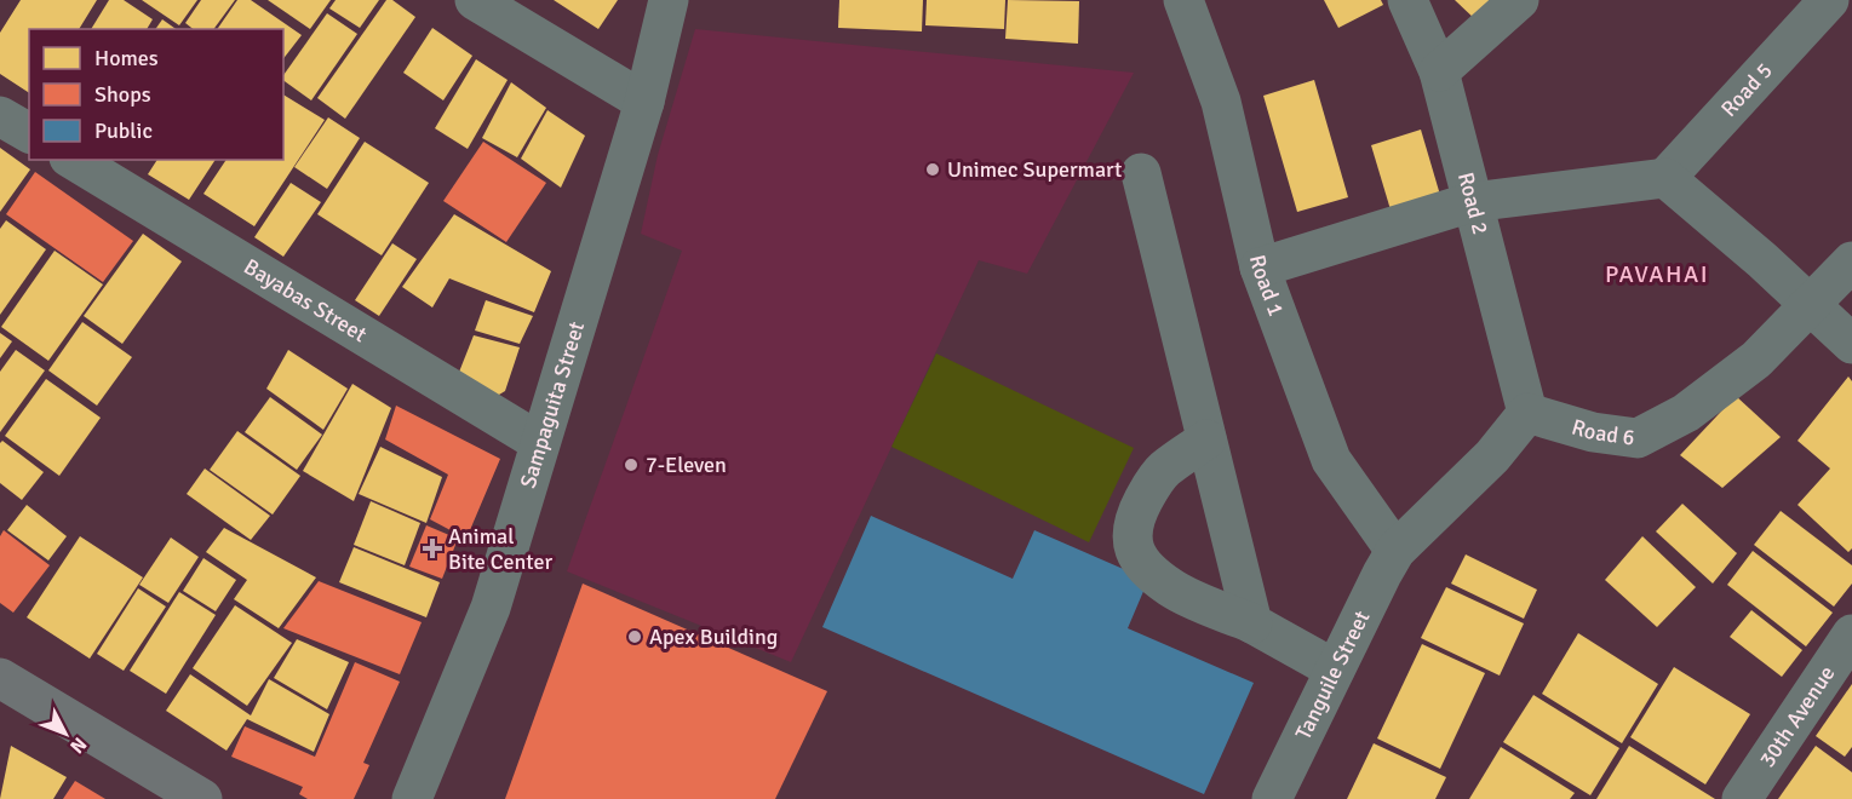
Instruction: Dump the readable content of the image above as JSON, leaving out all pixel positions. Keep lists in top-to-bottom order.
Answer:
{
  "streets": {
    "street": [
      "Road 5",
      "Road 2",
      "Road 1",
      "Bayabas Street",
      "Sampaguita Street",
      "Road 6",
      "Tanguile Street",
      "30th Avenue"
    ]
  },
  "crossings": [
    ["Road 2", "Road 6"],
    ["Road 1", "Tanguile Street"],
    ["Bayabas Street", "Sampaguita Street"]
  ],
  "districts": ["PAVAHAI"],
  "places": {
    "other": ["Unimec Supermart", "7-Eleven", "Apex Building"],
    "health": ["Animal Bite Center"]
  },
  "legend": ["Homes", "Shops", "Public"],
  "north": "bottom right"
}
